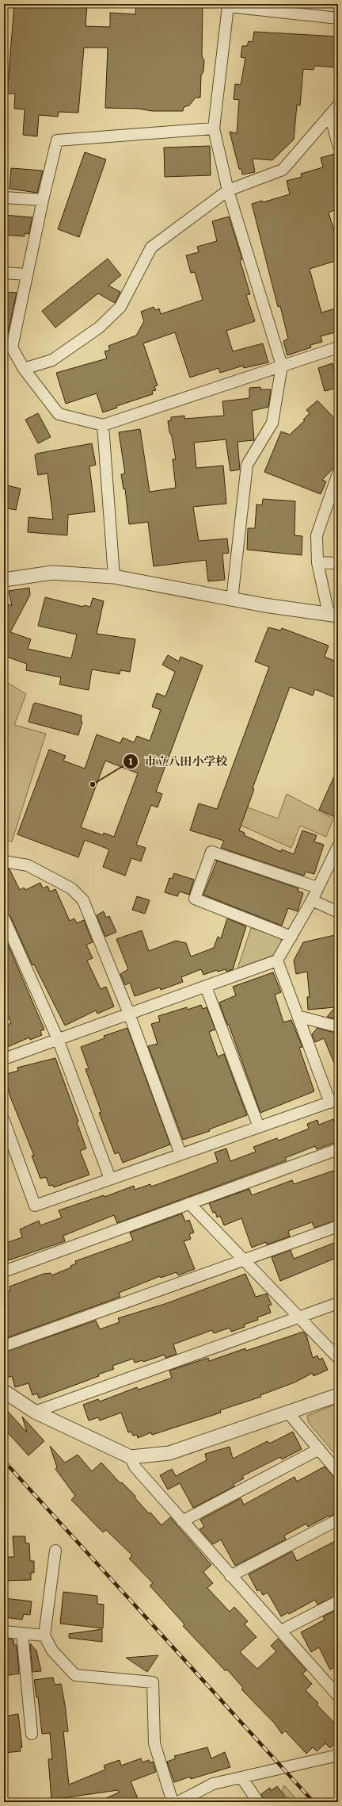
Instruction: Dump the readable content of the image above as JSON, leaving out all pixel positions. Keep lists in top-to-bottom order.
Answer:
{
  "places": ["市立八田小学校"]
}
